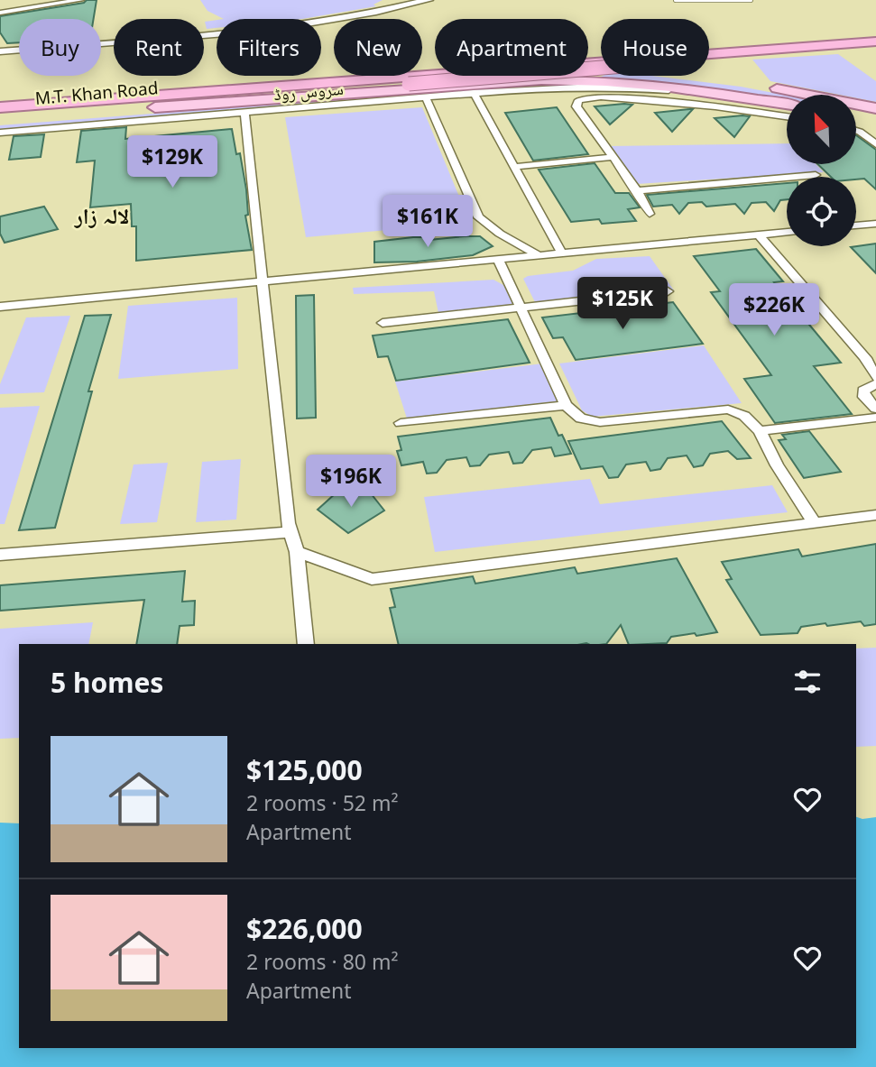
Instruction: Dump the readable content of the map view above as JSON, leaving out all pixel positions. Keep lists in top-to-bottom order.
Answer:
{
  "streets": {
    "highway": ["M.T. Khan Road"],
    "street": ["سروس روڈ"]
  },
  "districts": ["لالہ زار"],
  "north": "top left",
  "page": {
    "chip": [
      "Buy",
      "Rent",
      "Filters",
      "New",
      "Apartment",
      "House"
    ],
    "price": [
      "$129K",
      "$161K",
      "$125K",
      "$226K",
      "$196K"
    ],
    "heading": "5 homes",
    "list": [
      {
        "name": "$125,000",
        "note": "2 rooms · 52 m² · Apartment"
      },
      {
        "name": "$226,000",
        "note": "2 rooms · 80 m² · Apartment"
      }
    ]
  }
}
